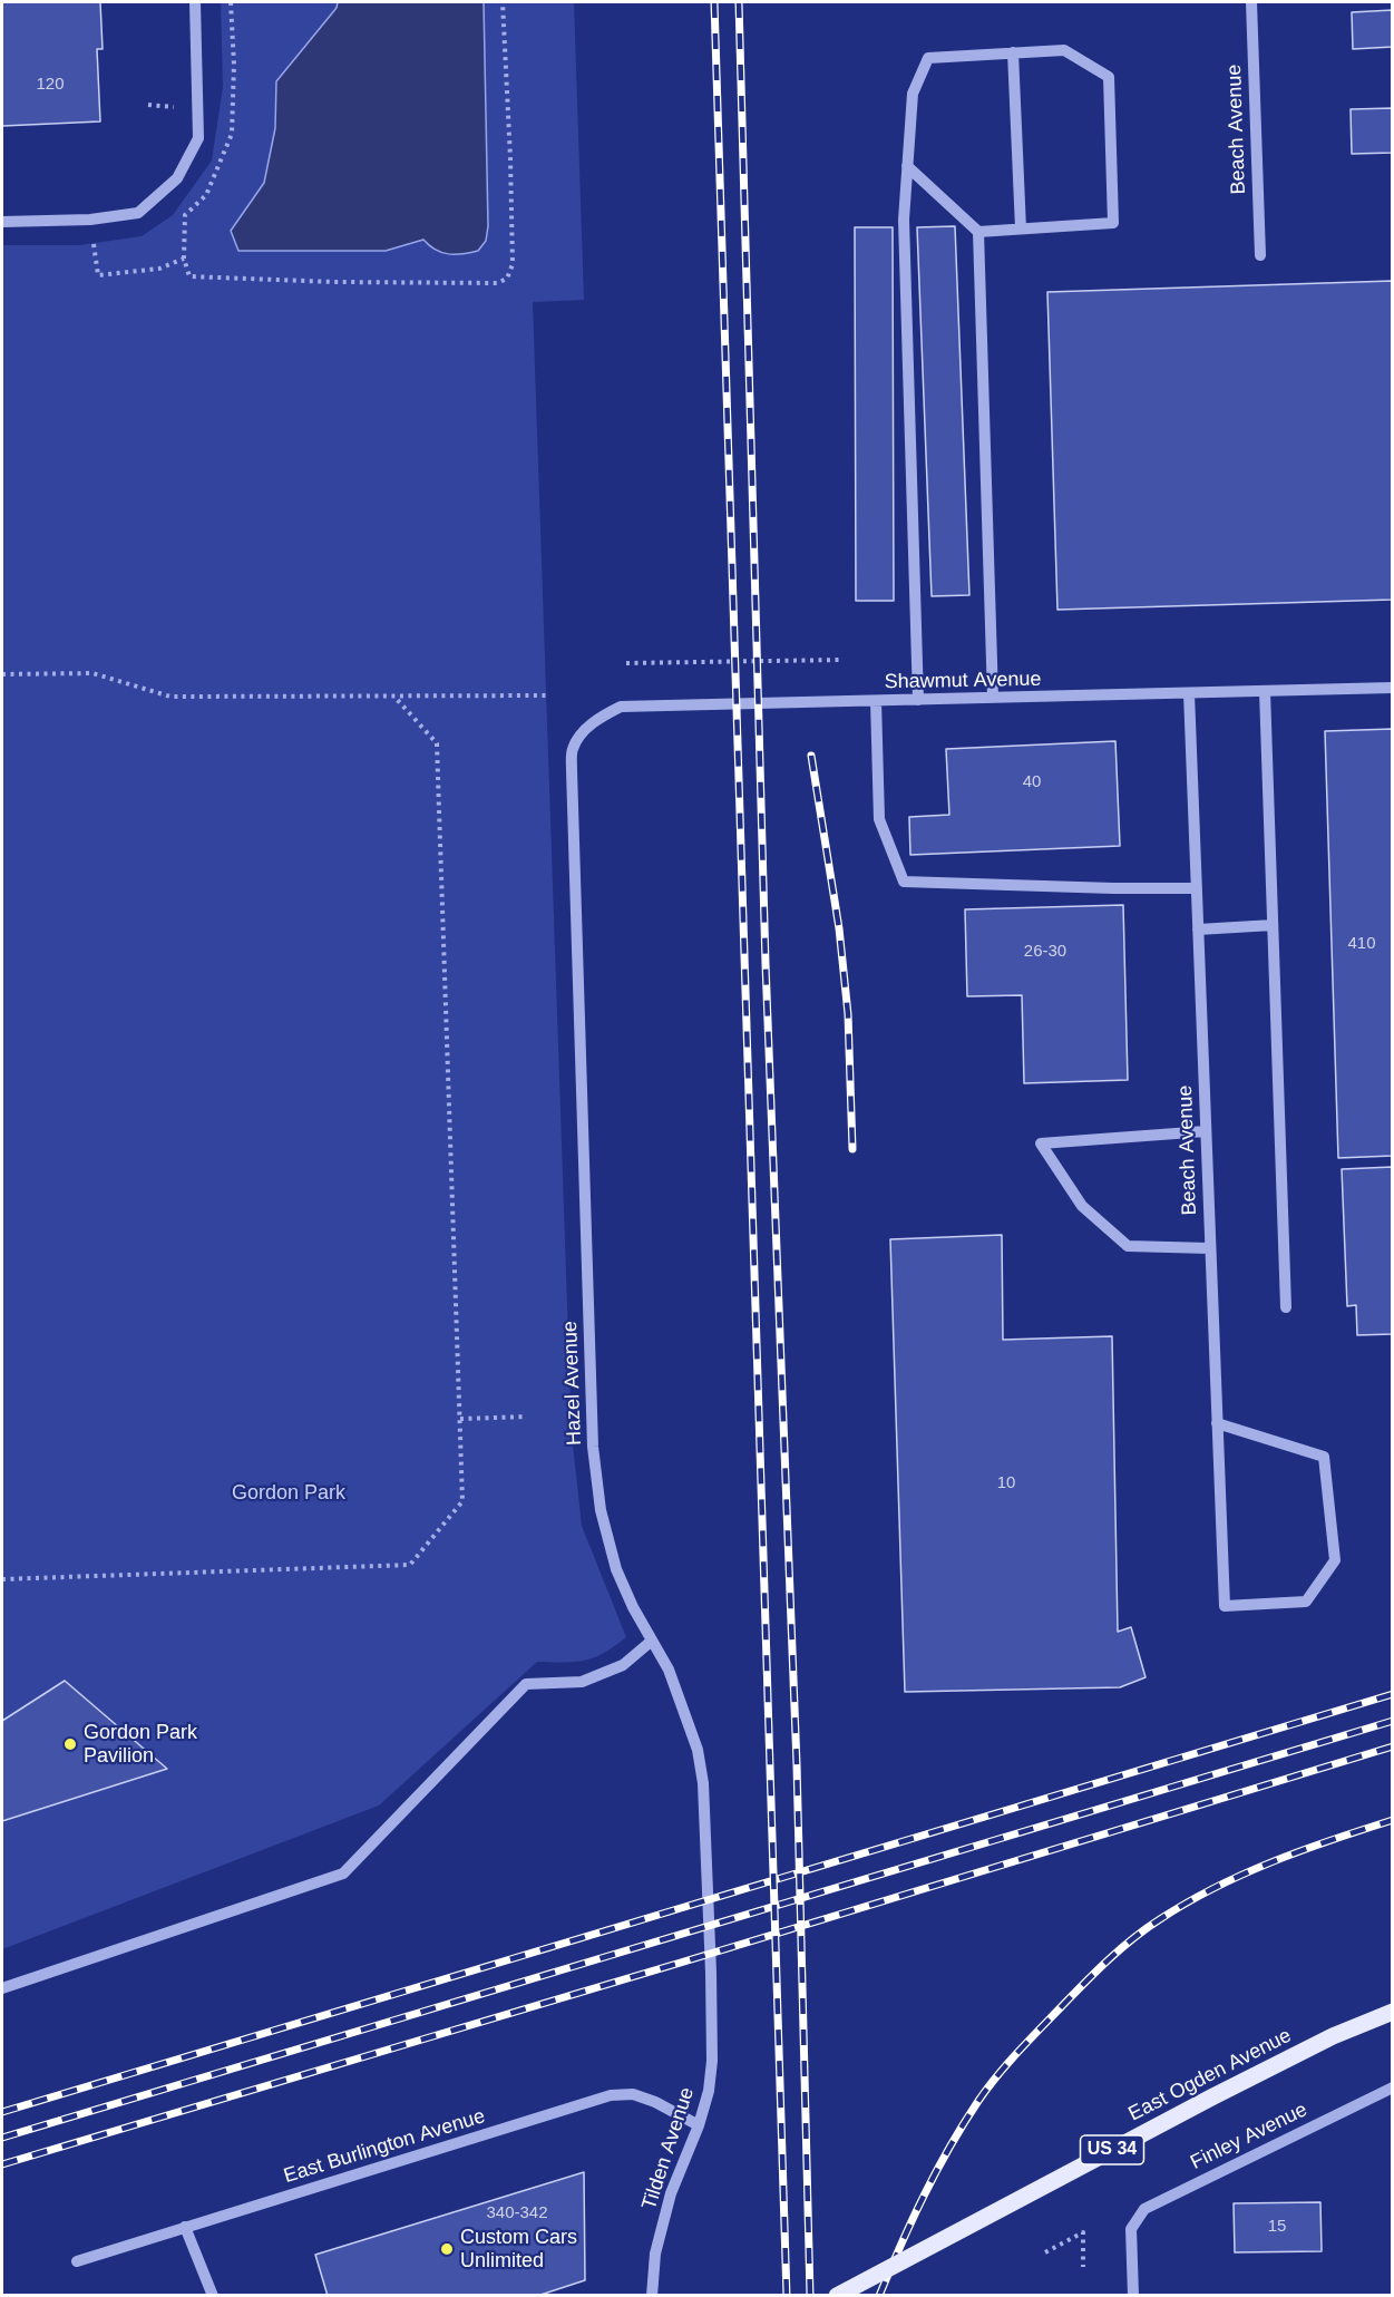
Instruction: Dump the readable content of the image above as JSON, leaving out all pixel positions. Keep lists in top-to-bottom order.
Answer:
{
  "streets": {
    "main road": ["East Ogden Avenue", "US 34"],
    "street": [
      "Beach Avenue",
      "Shawmut Avenue",
      "Hazel Avenue",
      "Finley Avenue",
      "East Burlington Avenue",
      "Tilden Avenue"
    ]
  },
  "crossings": [
    ["Beach Avenue", "Shawmut Avenue"],
    ["Shawmut Avenue", "Hazel Avenue"],
    ["Hazel Avenue", "Tilden Avenue"],
    ["East Burlington Avenue", "Tilden Avenue"]
  ],
  "parks": ["Gordon Park"],
  "places": ["Gordon Park Pavilion", "Custom Cars Unlimited"],
  "house_numbers": [
    "120",
    "40",
    "410",
    "26-30",
    "10",
    "340-342",
    "15"
  ]
}
